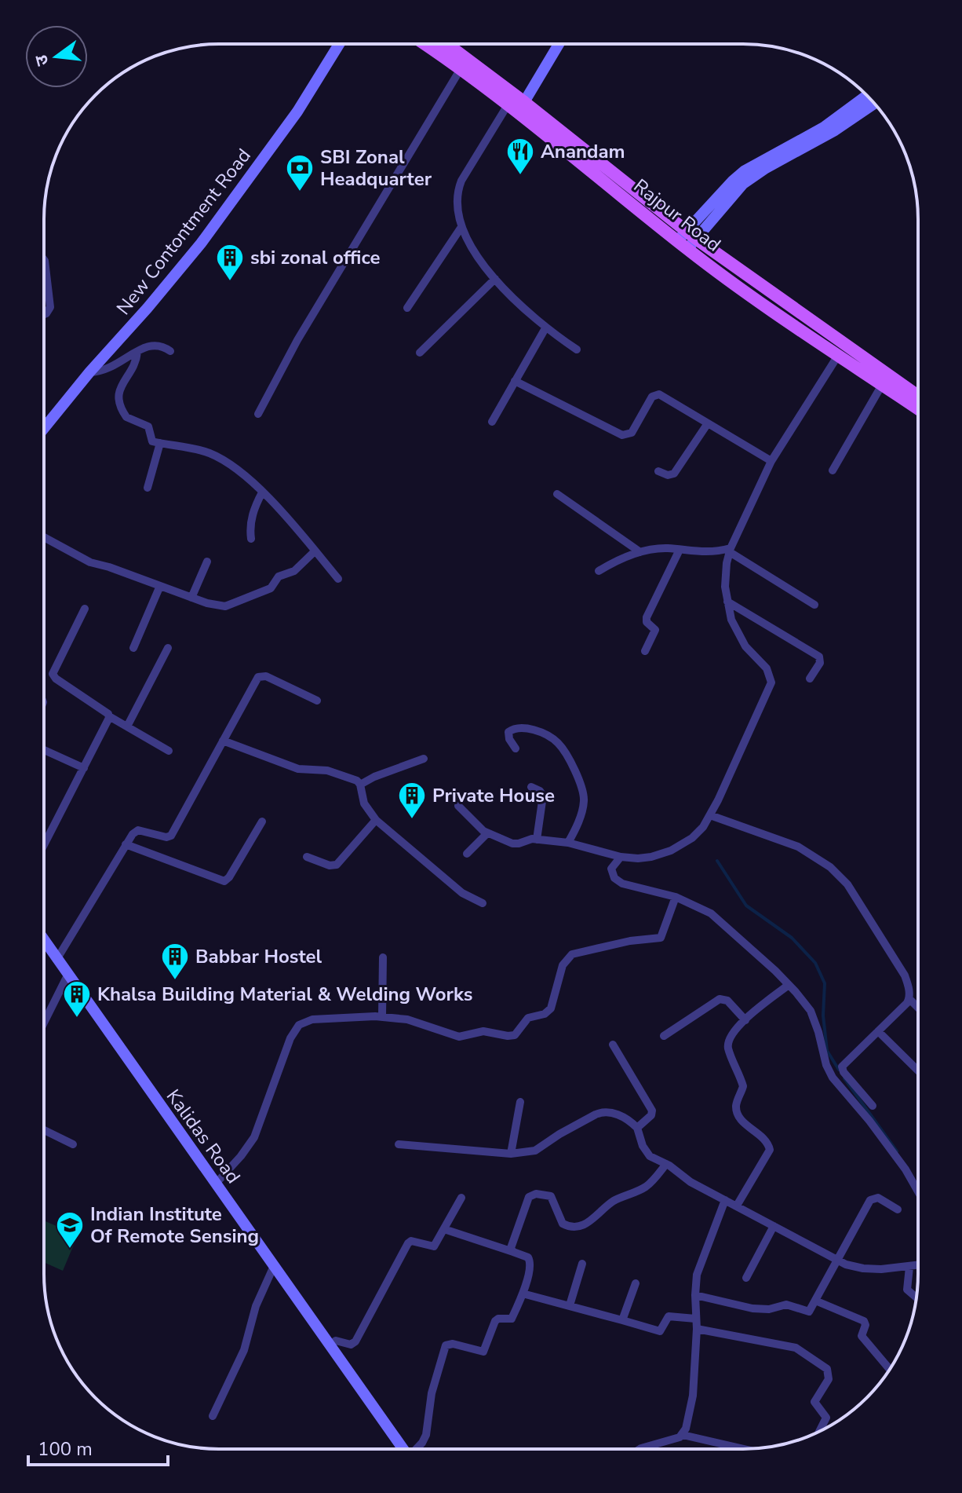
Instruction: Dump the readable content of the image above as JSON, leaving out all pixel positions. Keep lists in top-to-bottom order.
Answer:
{
  "streets": {
    "main road": ["Rajpur Road"],
    "street": ["New Contontment Road", "Kalidas Road"]
  },
  "places": {
    "restaurant": ["Anandam"],
    "bank": ["SBI Zonal Headquarter"],
    "building": [
      "sbi zonal office",
      "Private House",
      "Babbar Hostel",
      "Khalsa Building Material & Welding Works"
    ],
    "school or university": ["Indian Institute Of Remote Sensing"]
  },
  "scale_bar": "100 m",
  "north": "left"
}
